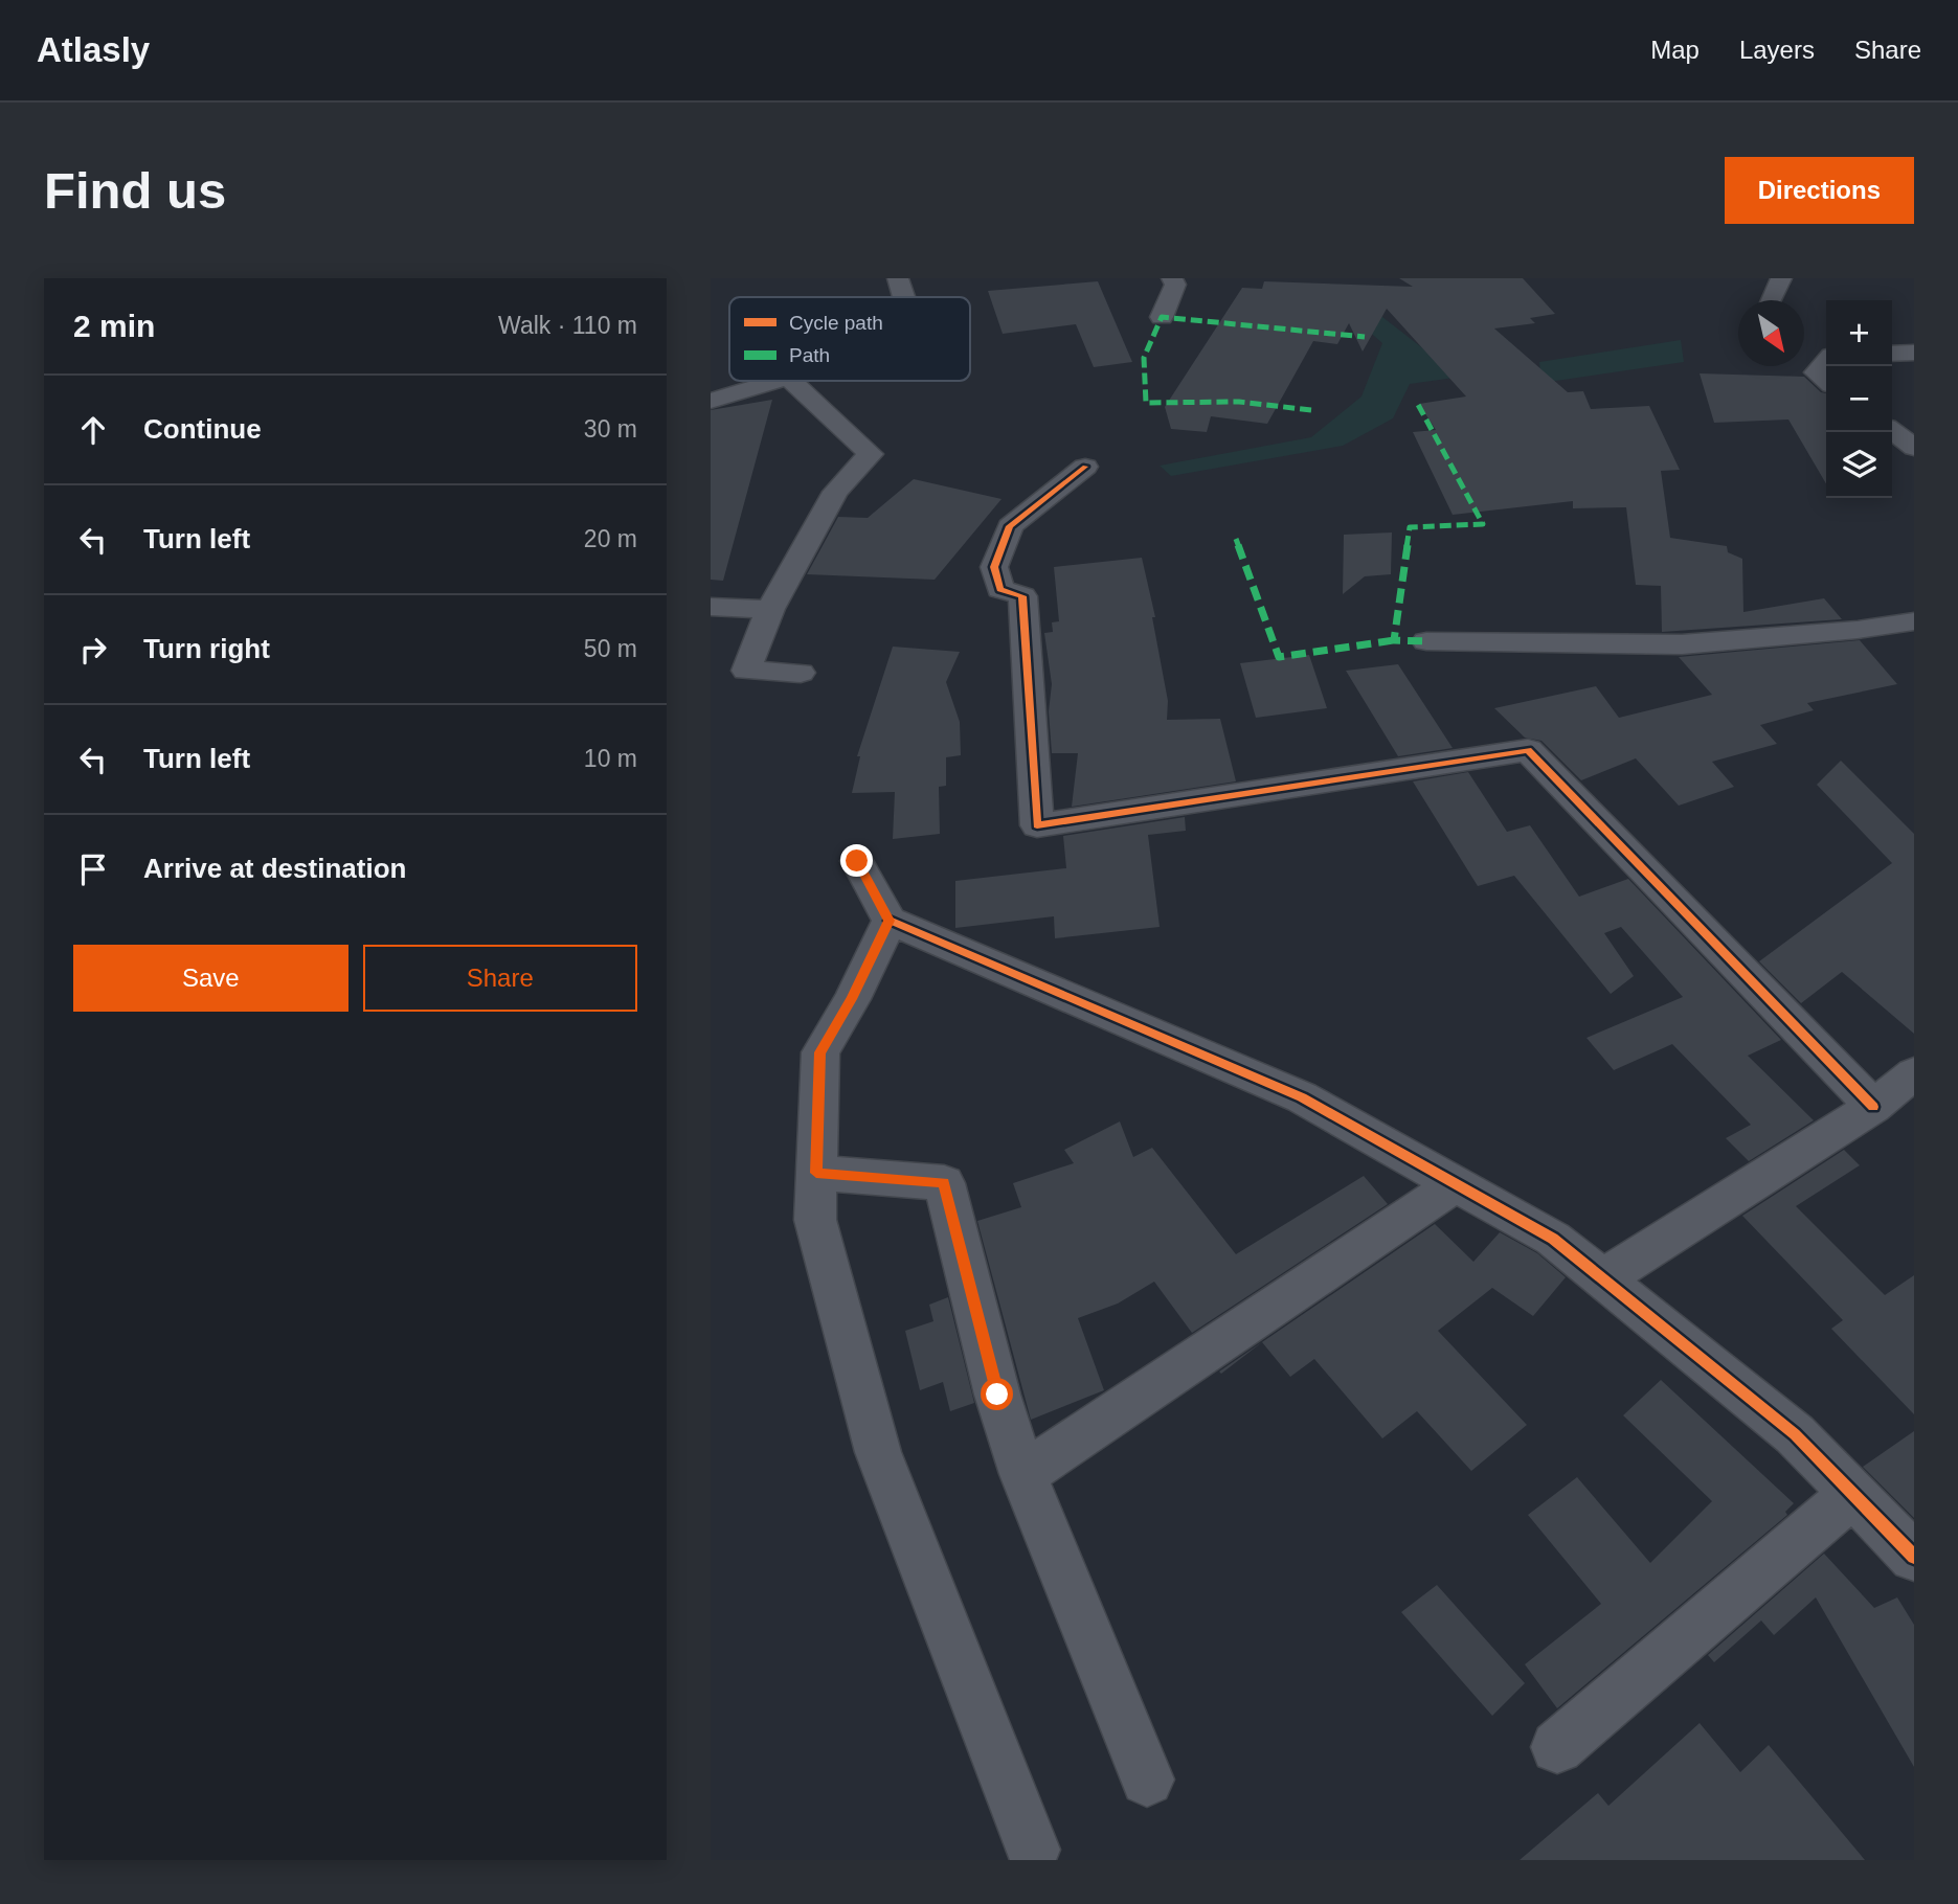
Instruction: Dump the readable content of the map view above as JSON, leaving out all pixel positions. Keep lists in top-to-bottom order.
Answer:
{
  "legend": ["Cycle path", "Path"],
  "north": "bottom right",
  "page": {
    "header": "Atlasly",
    "nav": ["Map", "Layers", "Share"],
    "buttons": [
      "Directions",
      ["Save", "Share"]
    ],
    "title": "Find us",
    "heading": ["2 min", "Walk · 110 m"],
    "map_buttons": ["+", "−"],
    "list": [
      ["Continue", "30 m"],
      ["Turn left", "20 m"],
      ["Turn right", "50 m"],
      ["Turn left", "10 m"],
      "Arrive at destination"
    ]
  }
}
